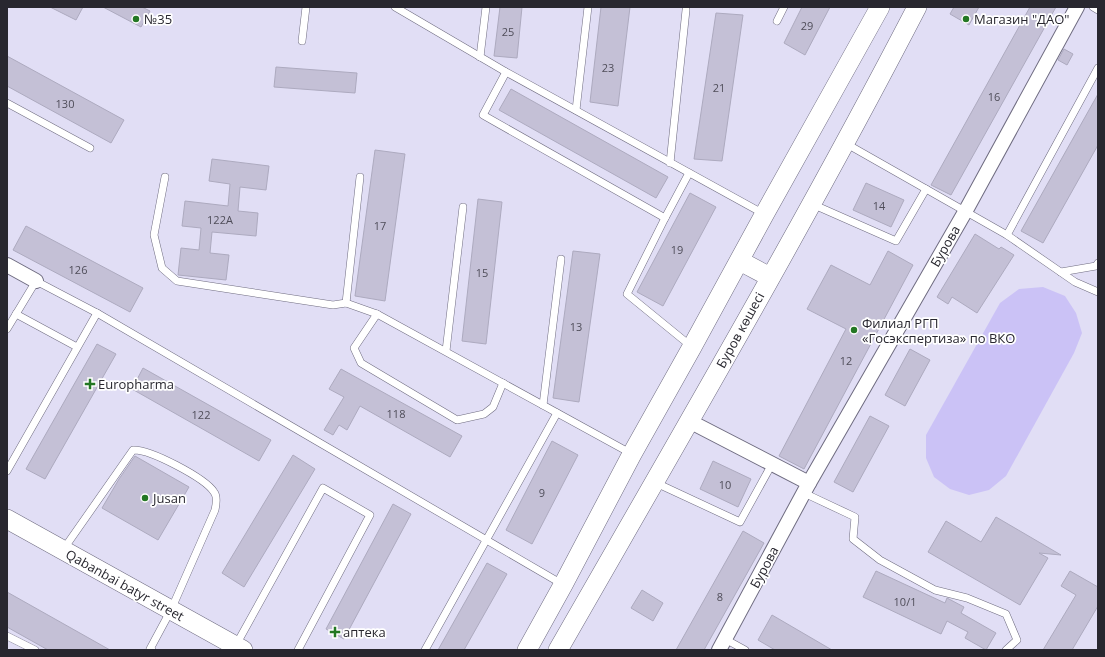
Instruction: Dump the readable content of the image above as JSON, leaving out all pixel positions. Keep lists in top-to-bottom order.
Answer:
{
  "streets": {
    "main road": ["Буров көшесі", "Qabanbai batyr street"],
    "street": ["Бурова"]
  },
  "places": {
    "other": [
      "№35",
      "Магазин \"ДАО\"",
      "Филиал РГП «Госэкспертиза» по ВКО",
      "Jusan"
    ],
    "health": ["Europharma", "аптека"]
  },
  "house_numbers": [
    "29",
    "25",
    "23",
    "21",
    "16",
    "130",
    "14",
    "122А",
    "17",
    "19",
    "126",
    "15",
    "13",
    "12",
    "118",
    "122",
    "10",
    "9",
    "8",
    "10/1"
  ]
}
